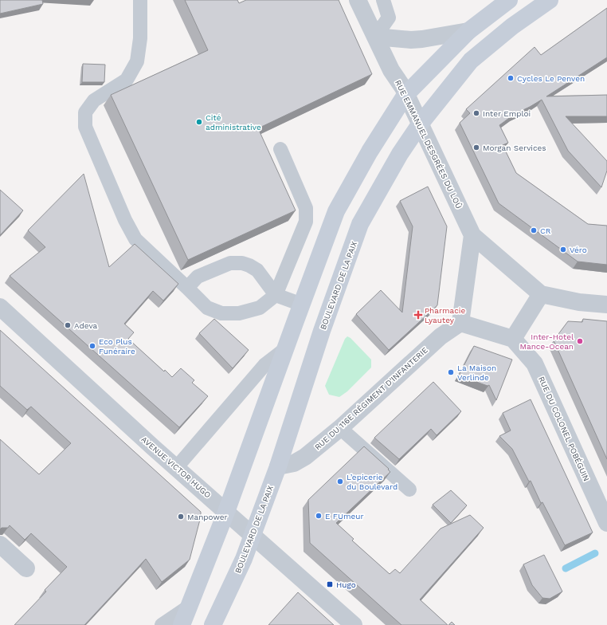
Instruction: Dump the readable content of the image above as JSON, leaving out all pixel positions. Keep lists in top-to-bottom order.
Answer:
{
  "streets": {
    "main road": ["BOULEVARD DE LA PAIX"],
    "street": [
      "RUE EMMANUEL DESGRÉES DU LOÛ",
      "RUE DU 116E RÉGIMENT D'INFANTERIE",
      "RUE DU COLONEL POBÉGUIN",
      "AVENUE VICTOR HUGO"
    ]
  },
  "crossings": [
    ["RUE EMMANUEL DESGRÉES DU LOÛ", "BOULEVARD DE LA PAIX"],
    ["BOULEVARD DE LA PAIX", "RUE DU 116E RÉGIMENT D'INFANTERIE"],
    ["BOULEVARD DE LA PAIX", "AVENUE VICTOR HUGO"]
  ],
  "places": {
    "other": [
      "Cycles Le Penven",
      "Inter Emploi",
      "Cité administrative",
      "Morgan Services",
      "CR",
      "Véro",
      "Adeva",
      "Inter-Hotel Mance-Ocean",
      "Eco Plus Funéraire",
      "La Maison Verlinde",
      "L’epicerie du Boulevard",
      "E FUmeur",
      "Manpower"
    ],
    "health": ["Pharmacie Lyautey"],
    "transit": ["Hugo"]
  }
}
